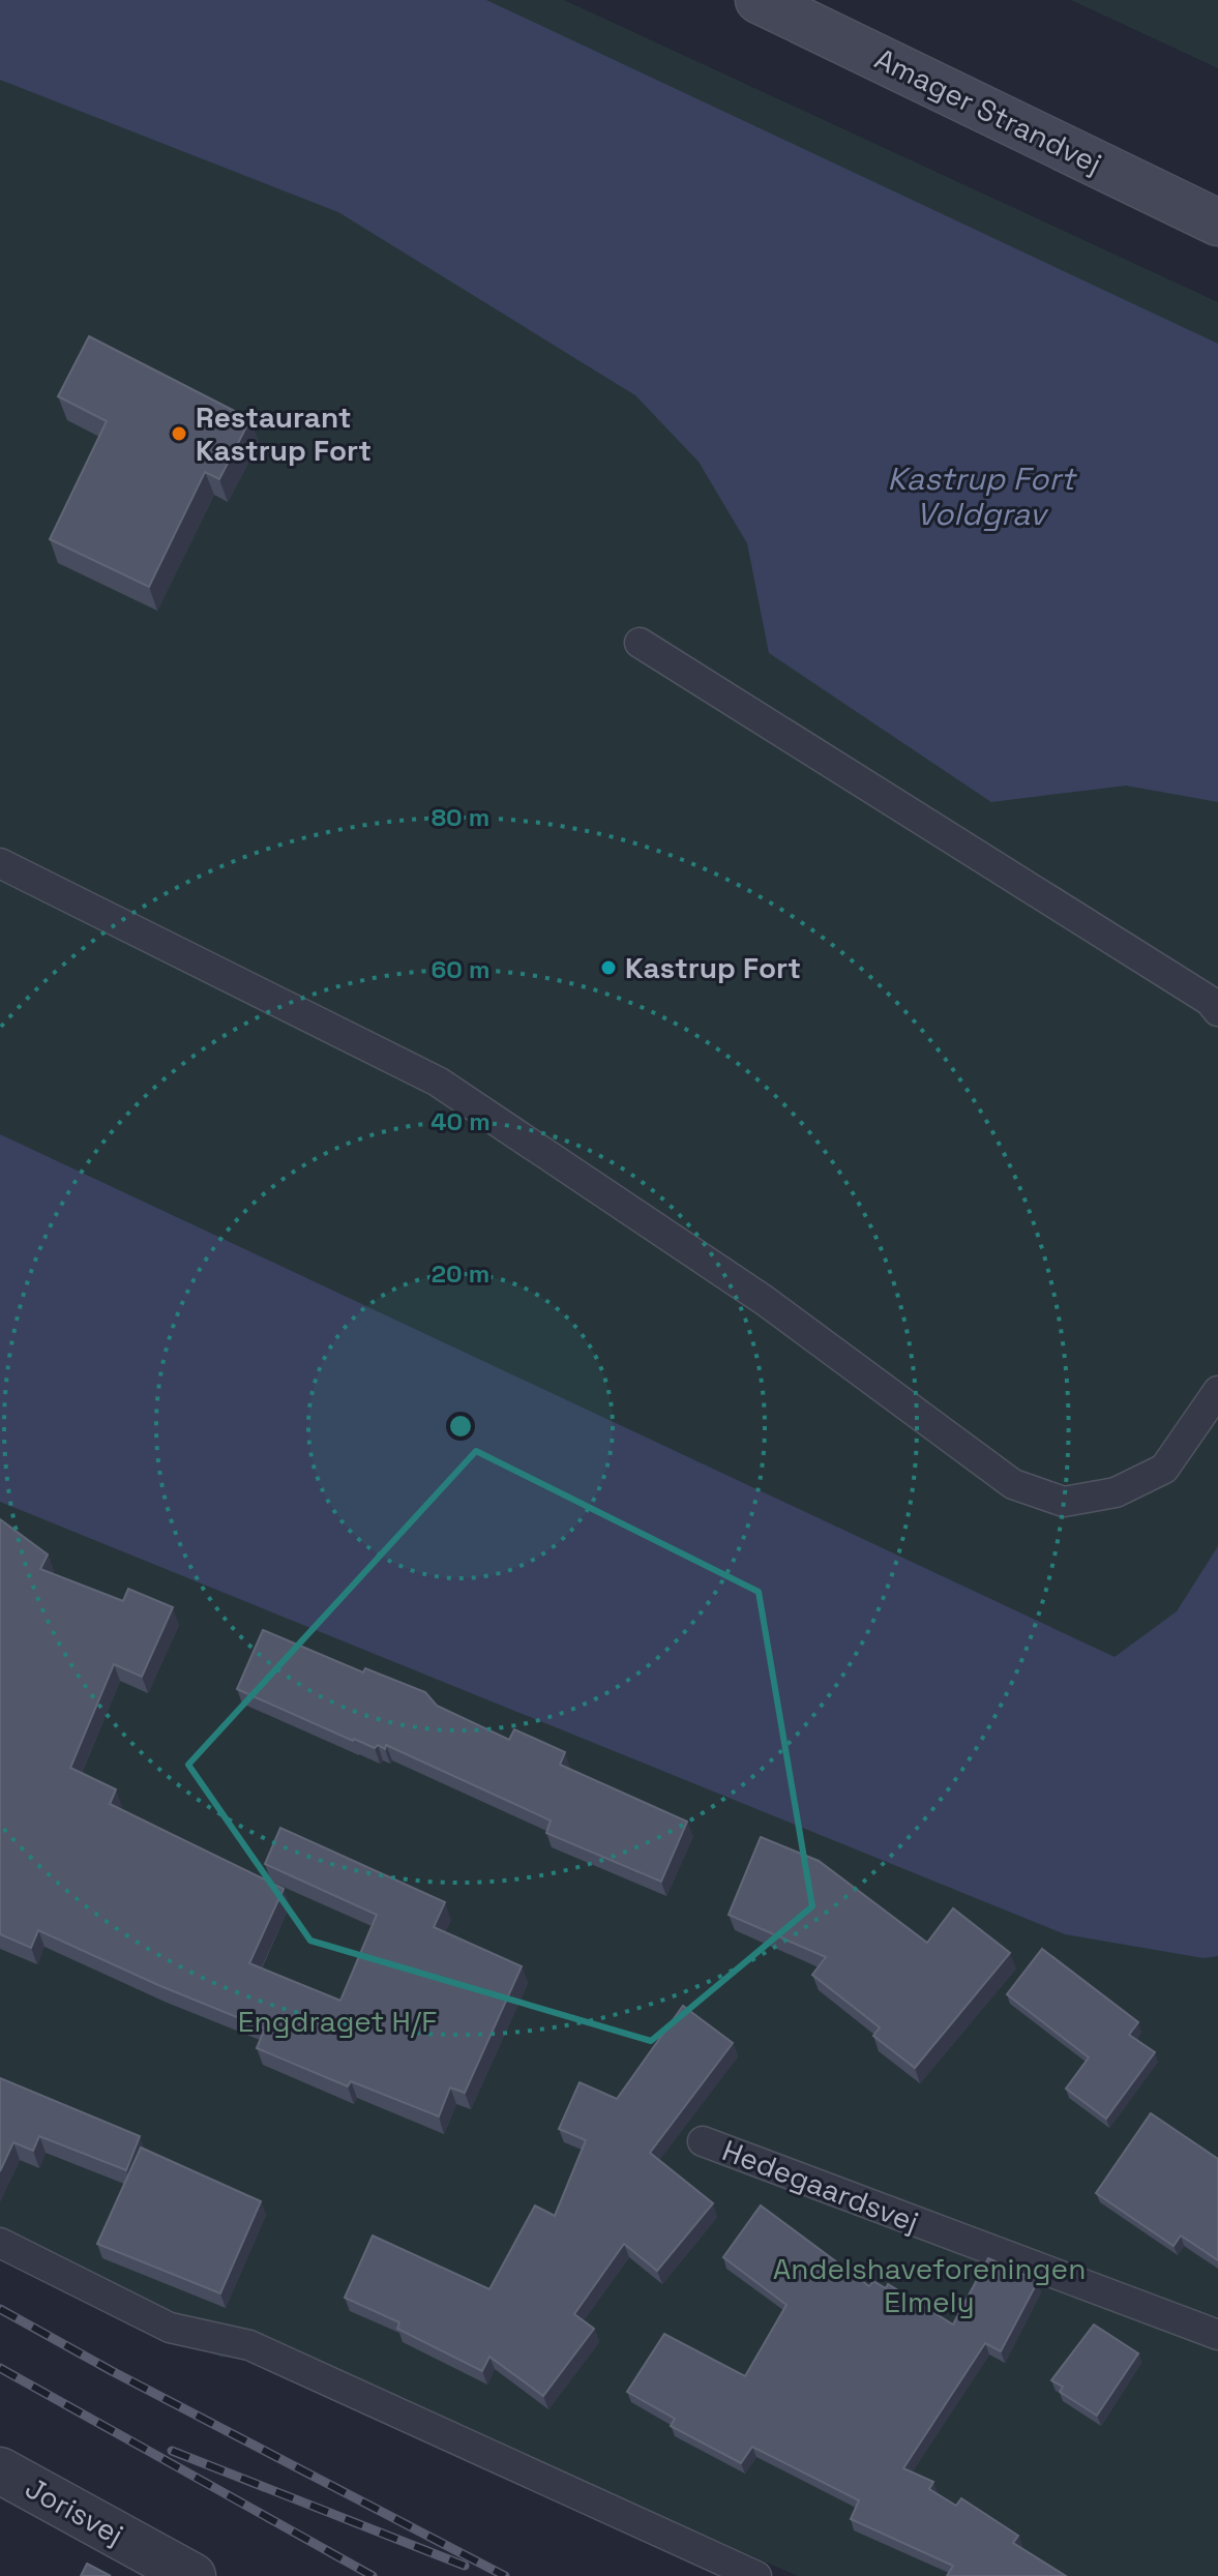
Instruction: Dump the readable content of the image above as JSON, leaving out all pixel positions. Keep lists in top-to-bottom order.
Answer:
{
  "streets": {
    "street": ["Amager Strandvej", "Jorisvej"],
    "lane": ["Hedegaardsvej"]
  },
  "water": ["Kastrup Fort Voldgrav"],
  "parks": ["Engdraget H/F", "Andelshaveforeningen Elmely"],
  "places": ["Restaurant Kastrup Fort", "Kastrup Fort"],
  "rings": [
    "80 m",
    "60 m",
    "40 m",
    "20 m"
  ]
}
